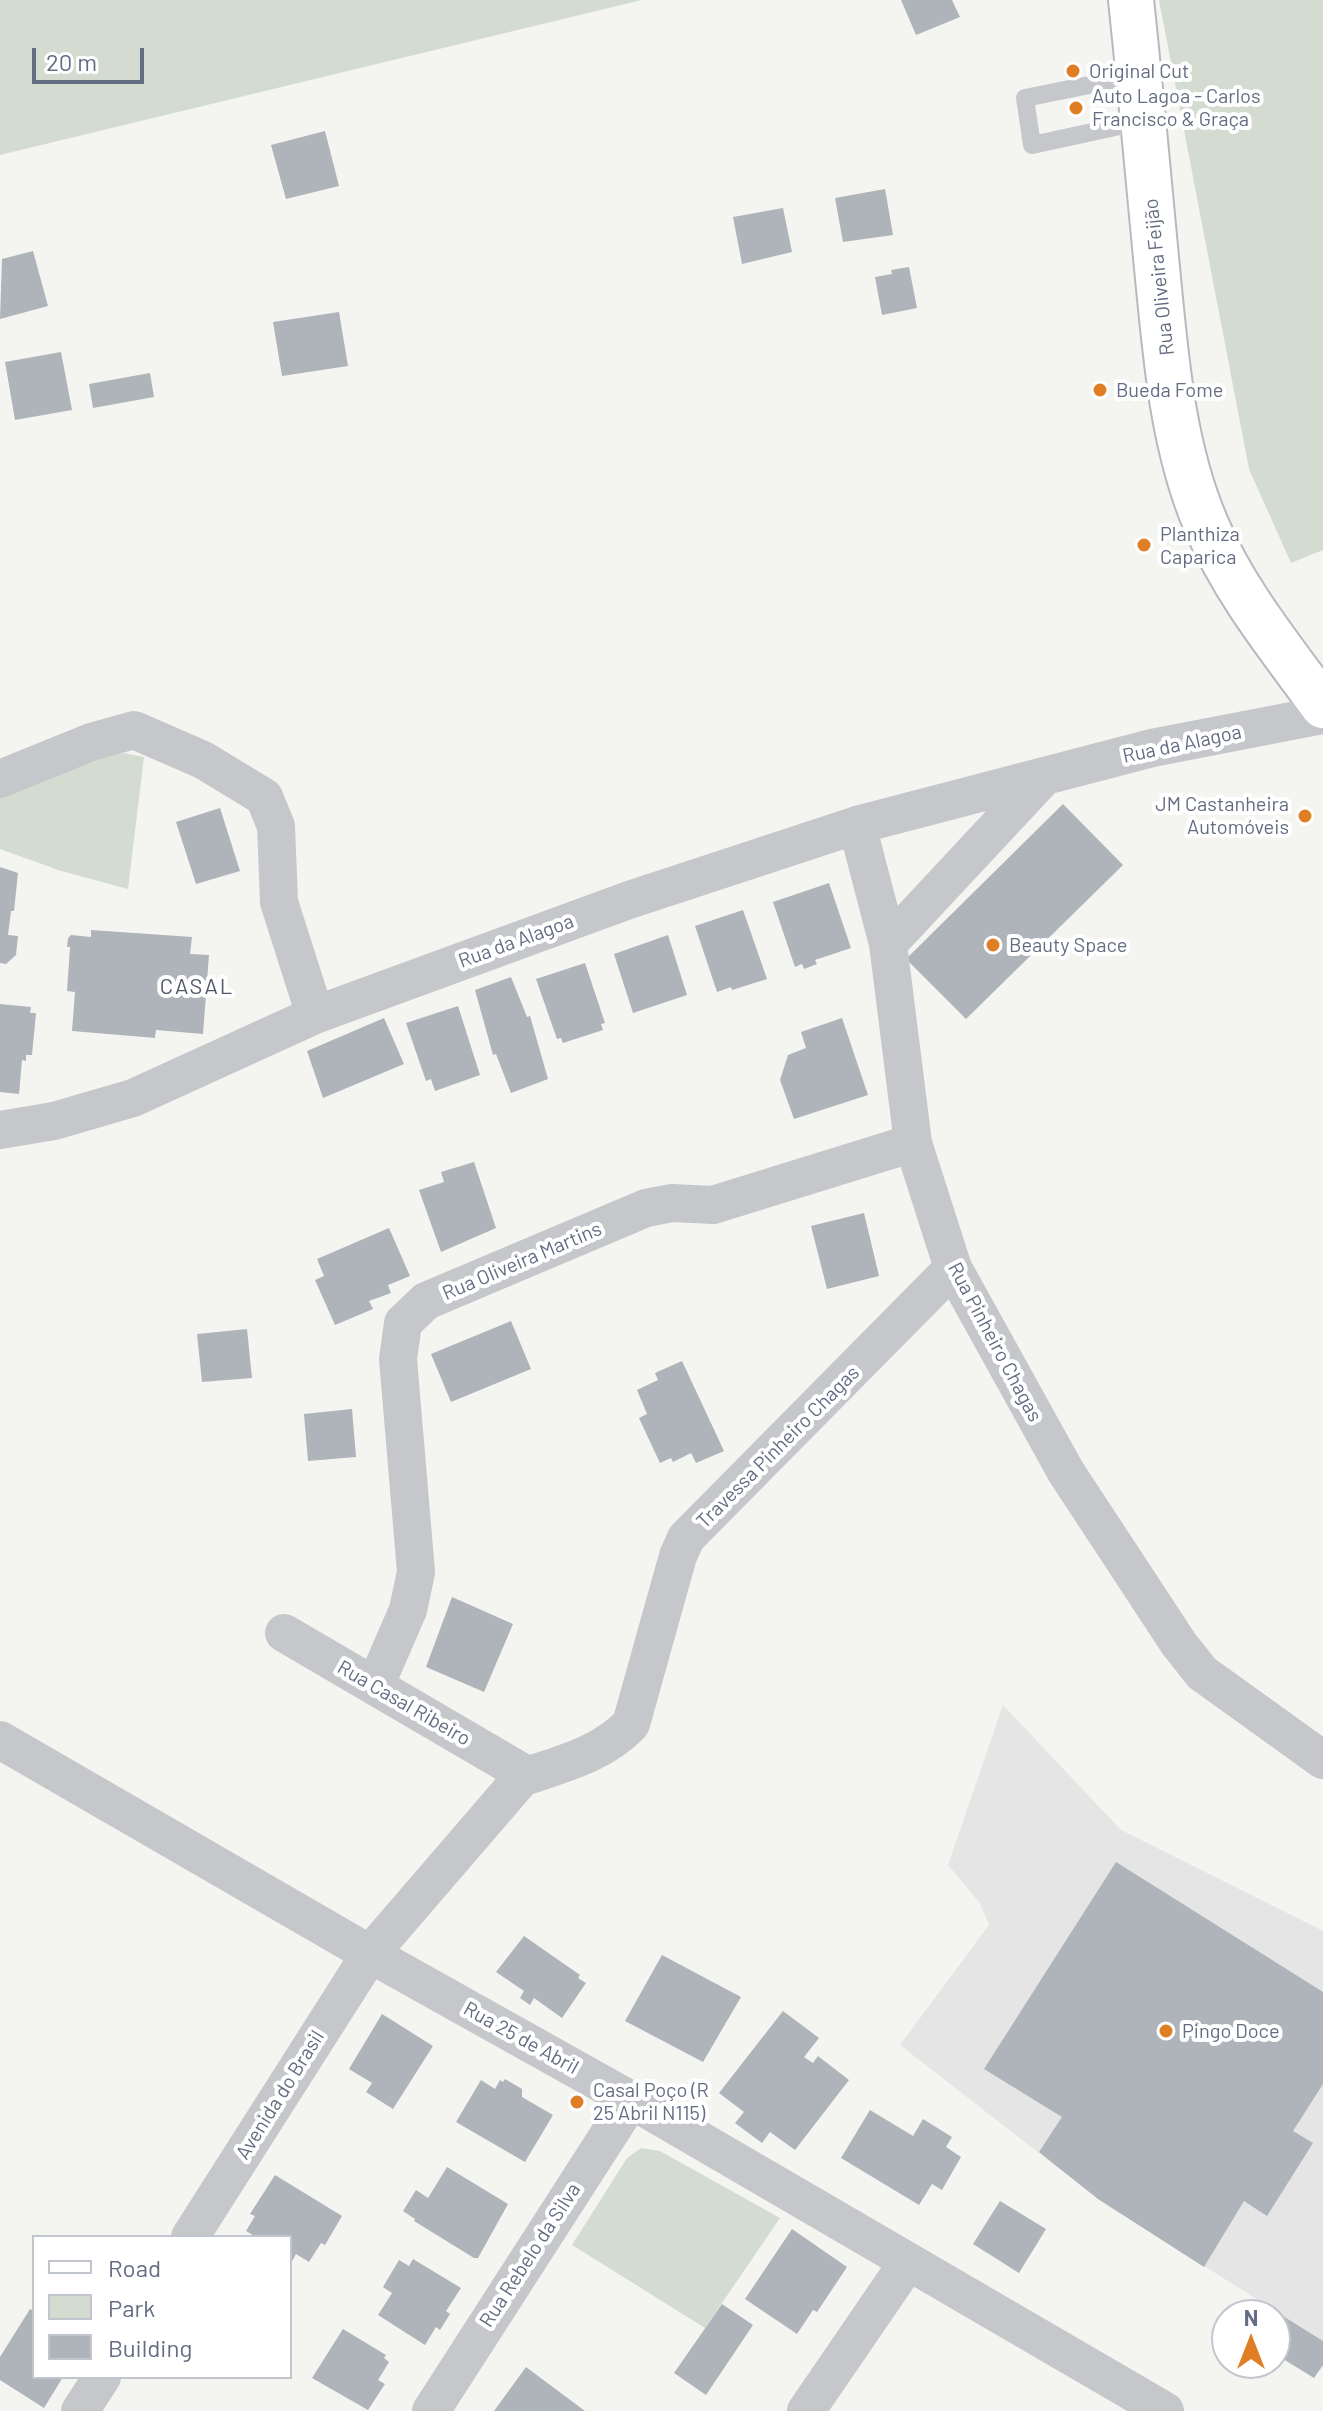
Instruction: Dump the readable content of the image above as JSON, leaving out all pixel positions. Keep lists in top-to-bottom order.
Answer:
{
  "streets": {
    "main road": ["Rua Oliveira Feijão"],
    "street": [
      "Rua da Alagoa",
      "Rua Oliveira Martins",
      "Rua Pinheiro Chagas",
      "Travessa Pinheiro Chagas",
      "Rua Casal Ribeiro",
      "Rua 25 de Abril",
      "Avenida do Brasil",
      "Rua Rebelo da Silva"
    ]
  },
  "crossings": [
    ["Rua da Alagoa", "Rua Pinheiro Chagas"],
    ["Rua Oliveira Martins", "Rua Pinheiro Chagas"],
    ["Rua Oliveira Martins", "Rua Casal Ribeiro"],
    ["Rua Pinheiro Chagas", "Travessa Pinheiro Chagas"],
    ["Travessa Pinheiro Chagas", "Rua Casal Ribeiro"],
    ["Rua 25 de Abril", "Avenida do Brasil"],
    ["Rua 25 de Abril", "Rua Rebelo da Silva"]
  ],
  "districts": ["CASAL"],
  "places": [
    "Original Cut",
    "Auto Lagoa - Carlos Francisco & Graça",
    "Bueda Fome",
    "Planthiza Caparica",
    "JM Castanheira Automóveis",
    "Beauty Space",
    "Pingo Doce",
    "Casal Poço (R 25 Abril N115)"
  ],
  "legend": ["Road", "Park", "Building"],
  "scale_bar": "20 m",
  "north": "top"
}
